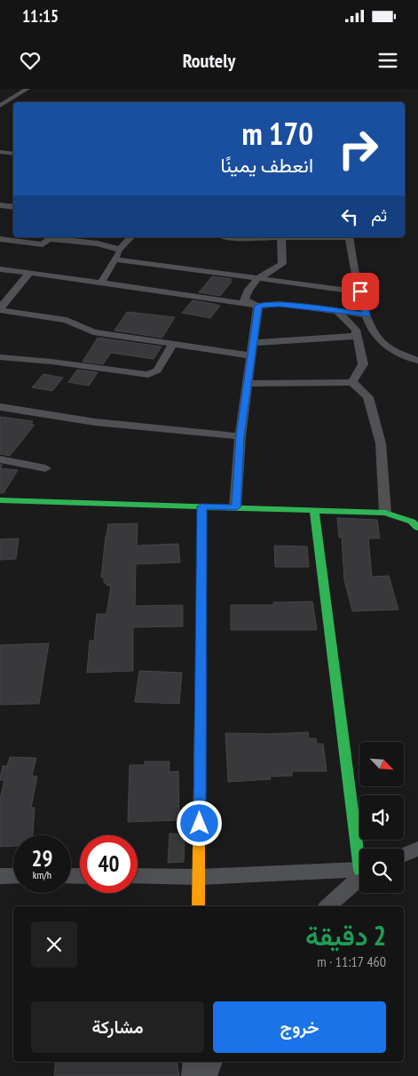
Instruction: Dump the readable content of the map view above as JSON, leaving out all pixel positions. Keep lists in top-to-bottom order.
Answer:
{
  "north": "bottom right",
  "page": {
    "status": "11:15",
    "header": "Routely",
    "turn": ["170 m", "انعطف يمينًا"],
    "then": "ثم",
    "speed": "29 km/h",
    "limit": "40",
    "heading": ["2 دقيقة", "460 m · 11:17"],
    "buttons": ["خروج", "مشاركة"]
  }
}
